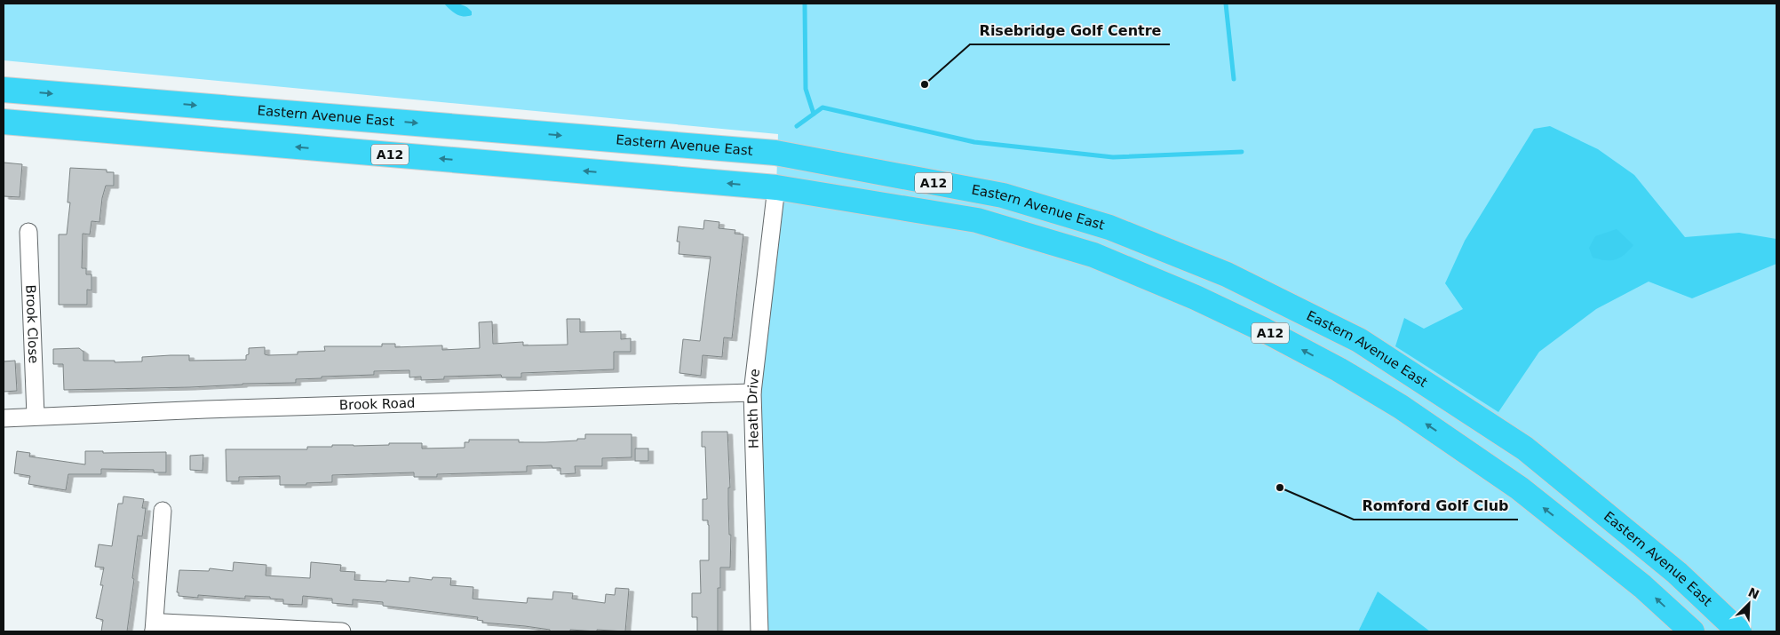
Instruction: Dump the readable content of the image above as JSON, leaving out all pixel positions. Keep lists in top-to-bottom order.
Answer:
{
  "streets": {
    "highway": ["Eastern Avenue East", "A12"],
    "street": ["Brook Close", "Brook Road", "Heath Drive"]
  },
  "crossings": [
    ["Eastern Avenue East", "Heath Drive"],
    ["Brook Close", "Brook Road"],
    ["Brook Road", "Heath Drive"]
  ],
  "places": ["Risebridge Golf Centre", "Romford Golf Club"],
  "north": "top right"
}
